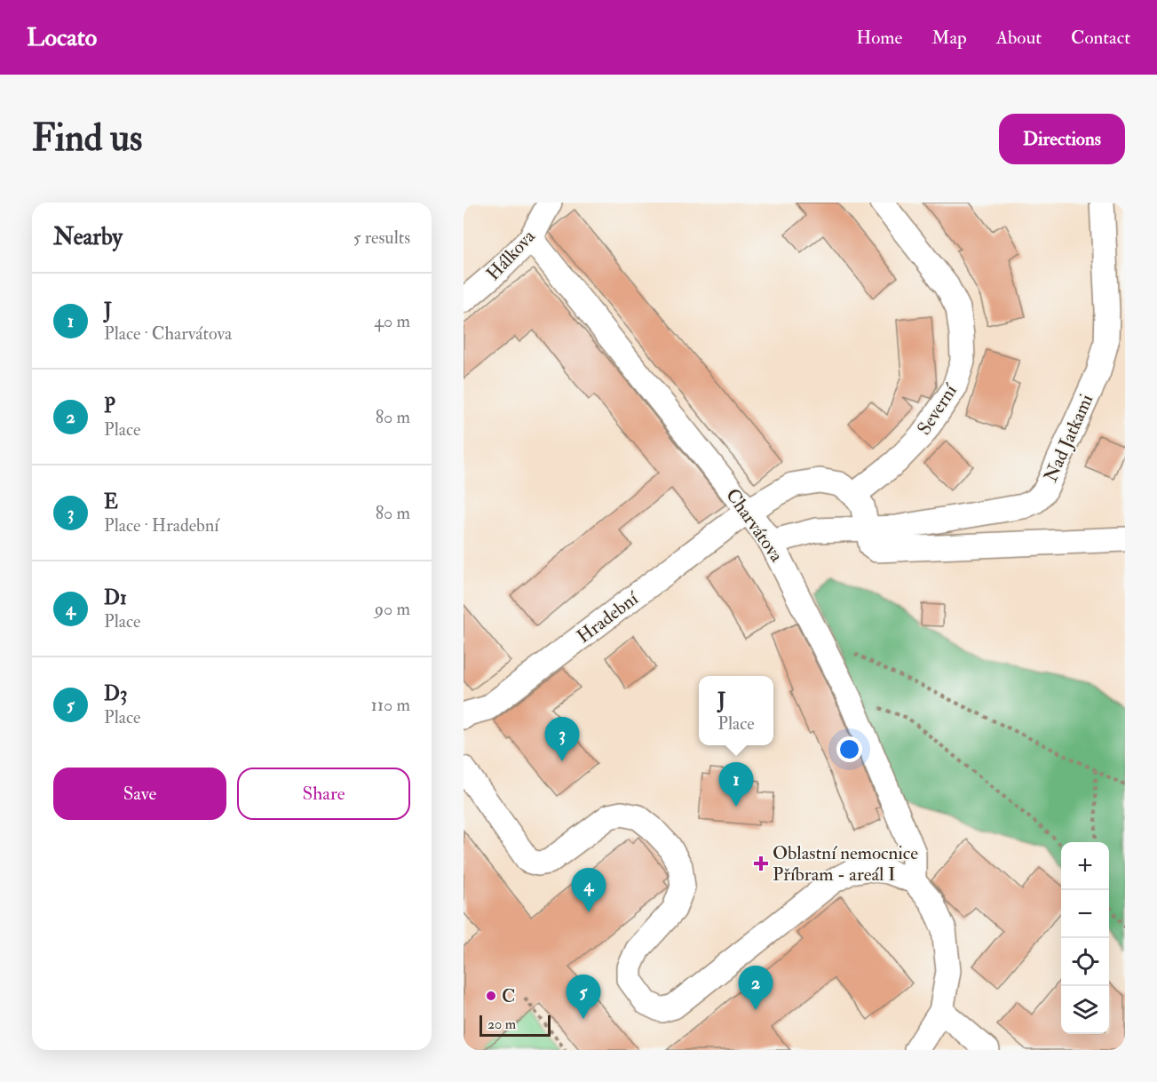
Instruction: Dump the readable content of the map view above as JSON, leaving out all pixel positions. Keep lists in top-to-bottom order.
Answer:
{
  "streets": {
    "street": [
      "Hálkova",
      "Severní",
      "Nad Jatkami",
      "Charvátova",
      "Hradební"
    ]
  },
  "crossings": [
    ["Hálkova", "Charvátova"],
    ["Nad Jatkami", "Charvátova"],
    ["Charvátova", "Hradební"]
  ],
  "places": {
    "health": ["Oblastní nemocnice Příbram - areál I"],
    "other": ["C"]
  },
  "scale_bar": "20 m",
  "page": {
    "header": "Locato",
    "nav": [
      "Home",
      "Map",
      "About",
      "Contact"
    ],
    "buttons": [
      "Directions",
      ["Save", "Share"]
    ],
    "title": "Find us",
    "heading": ["Nearby", "5 results"],
    "list": [
      {
        "mark": "1",
        "name": "J",
        "note": "Place · Charvátova",
        "value": "40 m"
      },
      {
        "mark": "2",
        "name": "P",
        "note": "Place",
        "value": "80 m"
      },
      {
        "mark": "3",
        "name": "E",
        "note": "Place · Hradební",
        "value": "80 m"
      },
      {
        "mark": "4",
        "name": "D1",
        "note": "Place",
        "value": "90 m"
      },
      {
        "mark": "5",
        "name": "D3",
        "note": "Place",
        "value": "110 m"
      }
    ],
    "popup": ["J", "Place"],
    "pins": [
      "3",
      "1",
      "4",
      "2",
      "5"
    ],
    "map_buttons": ["+", "−"],
    "scale": "20 m"
  }
}
